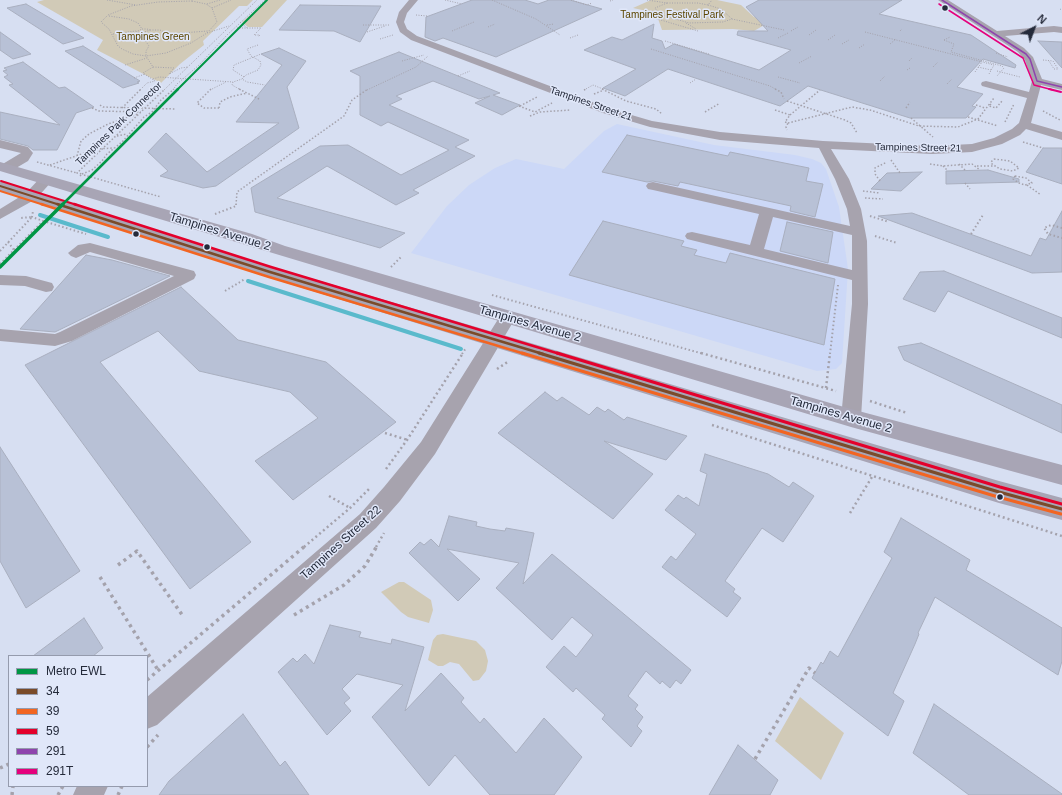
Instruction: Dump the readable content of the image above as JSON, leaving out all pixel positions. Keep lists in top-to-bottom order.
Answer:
{
  "streets": {
    "main road": ["Tampines Avenue 2"],
    "street": ["Tampines Street 21", "Tampines Street 22"],
    "path": ["Tampines Park Connector"]
  },
  "crossings": [
    ["Tampines Park Connector", "Tampines Avenue 2"],
    ["Tampines Avenue 2", "Tampines Street 22"]
  ],
  "parks": ["Tampines Festival Park", "Tampines Green"],
  "lines": [
    "metro line EWL",
    "transit line 291",
    "transit line 291T",
    "transit line 59",
    "transit line 34",
    "transit line 39"
  ],
  "legend": [
    "Metro EWL",
    "34",
    "39",
    "59",
    "291",
    "291T"
  ],
  "north": "top right"
}
